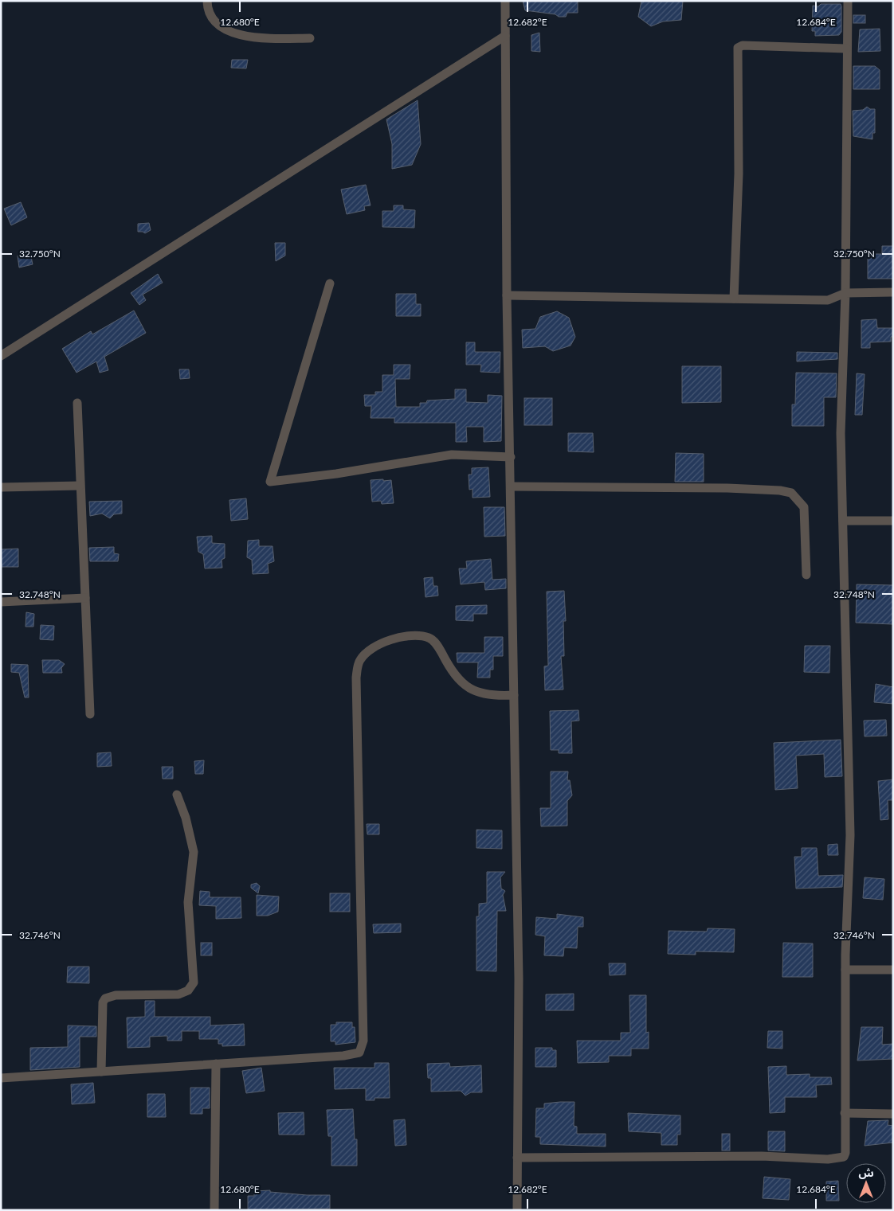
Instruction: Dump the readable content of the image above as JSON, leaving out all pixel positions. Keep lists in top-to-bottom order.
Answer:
{
  "north": "top",
  "coordinates": [
    "12.680°E",
    "12.682°E",
    "12.684°E",
    "32.750°N",
    "32.748°N",
    "32.746°N"
  ]
}
